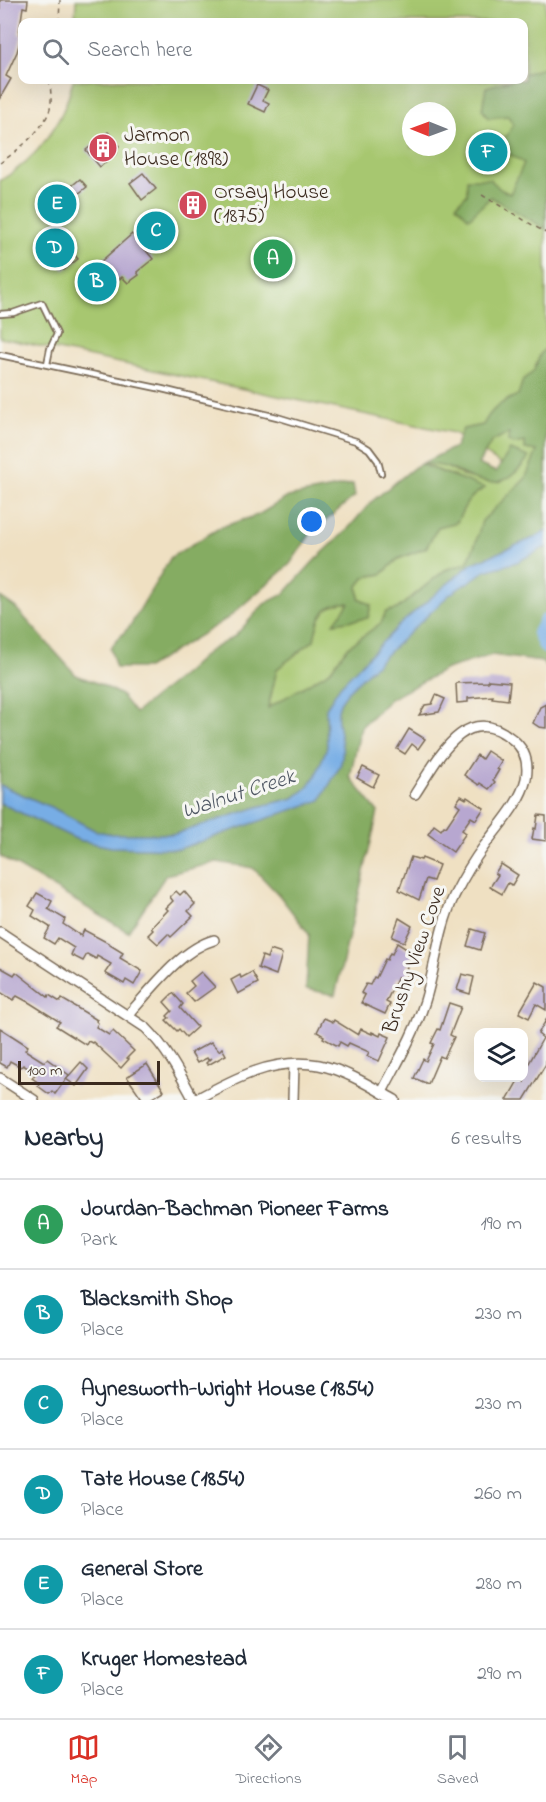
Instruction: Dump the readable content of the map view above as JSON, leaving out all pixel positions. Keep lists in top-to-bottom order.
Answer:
{
  "streets": {
    "street": ["Brushy View Cove"]
  },
  "water": ["Walnut Creek"],
  "places": {
    "building": ["Jarmon House (1898)", "Orsay House (1875)"]
  },
  "scale_bar": "100 m",
  "north": "left",
  "page": {
    "search": "Search here",
    "pins": [
      "F",
      "E",
      "C",
      "D",
      "A",
      "B"
    ],
    "scale": "100 m",
    "heading": ["Nearby", "6 results"],
    "list": [
      {
        "mark": "A",
        "name": "Jourdan-Bachman Pioneer Farms",
        "note": "Park",
        "value": "190 m"
      },
      {
        "mark": "B",
        "name": "Blacksmith Shop",
        "note": "Place",
        "value": "230 m"
      },
      {
        "mark": "C",
        "name": "Aynesworth-Wright House (1854)",
        "note": "Place",
        "value": "230 m"
      },
      {
        "mark": "D",
        "name": "Tate House (1854)",
        "note": "Place",
        "value": "260 m"
      },
      {
        "mark": "E",
        "name": "General Store",
        "note": "Place",
        "value": "280 m"
      },
      {
        "mark": "F",
        "name": "Kruger Homestead",
        "note": "Place",
        "value": "290 m"
      }
    ],
    "nav": ["Map", "Directions", "Saved"]
  }
}
